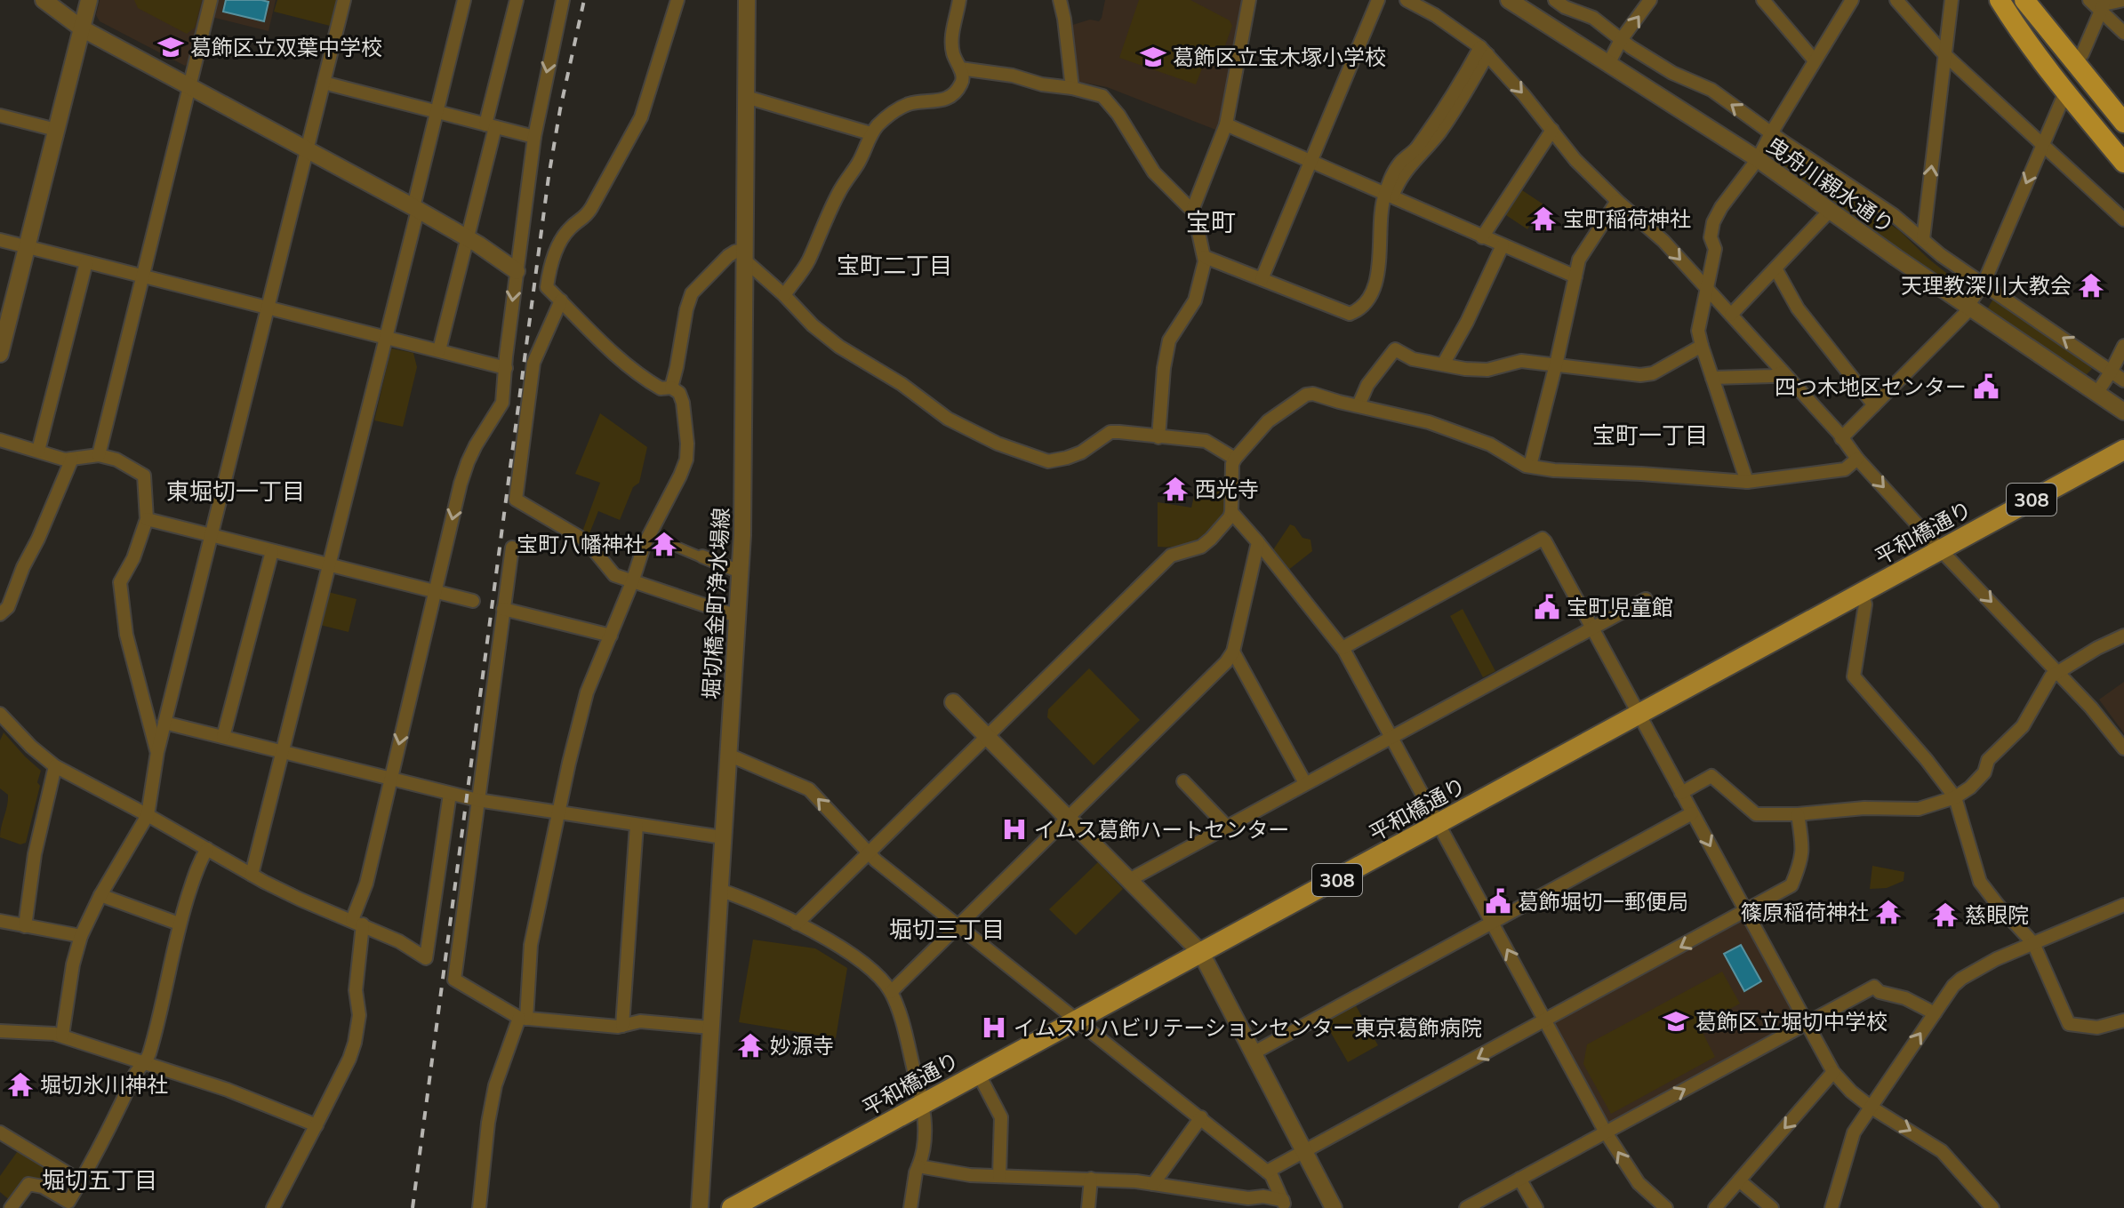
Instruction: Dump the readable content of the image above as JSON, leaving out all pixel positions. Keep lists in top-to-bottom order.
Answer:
{
  "streets": {
    "main road": ["308", "平和橋通り"],
    "street": ["曳舟川親水通り", "堀切橋金町浄水場線"]
  },
  "districts": [
    "宝町",
    "宝町二丁目",
    "宝町一丁目",
    "東堀切一丁目",
    "堀切三丁目",
    "堀切五丁目"
  ],
  "places": {
    "school or university": ["葛飾区立双葉中学校", "葛飾区立宝木塚小学校", "葛飾区立堀切中学校"],
    "temple": [
      "宝町稲荷神社",
      "天理教深川大教会",
      "西光寺",
      "宝町八幡神社",
      "篠原稲荷神社",
      "慈眼院",
      "妙源寺",
      "堀切氷川神社"
    ],
    "public building": ["四つ木地区センター", "宝町児童館", "葛飾堀切一郵便局"],
    "hospital": ["イムス葛飾ハートセンター", "イムスリハビリテーションセンター東京葛飾病院"]
  }
}
